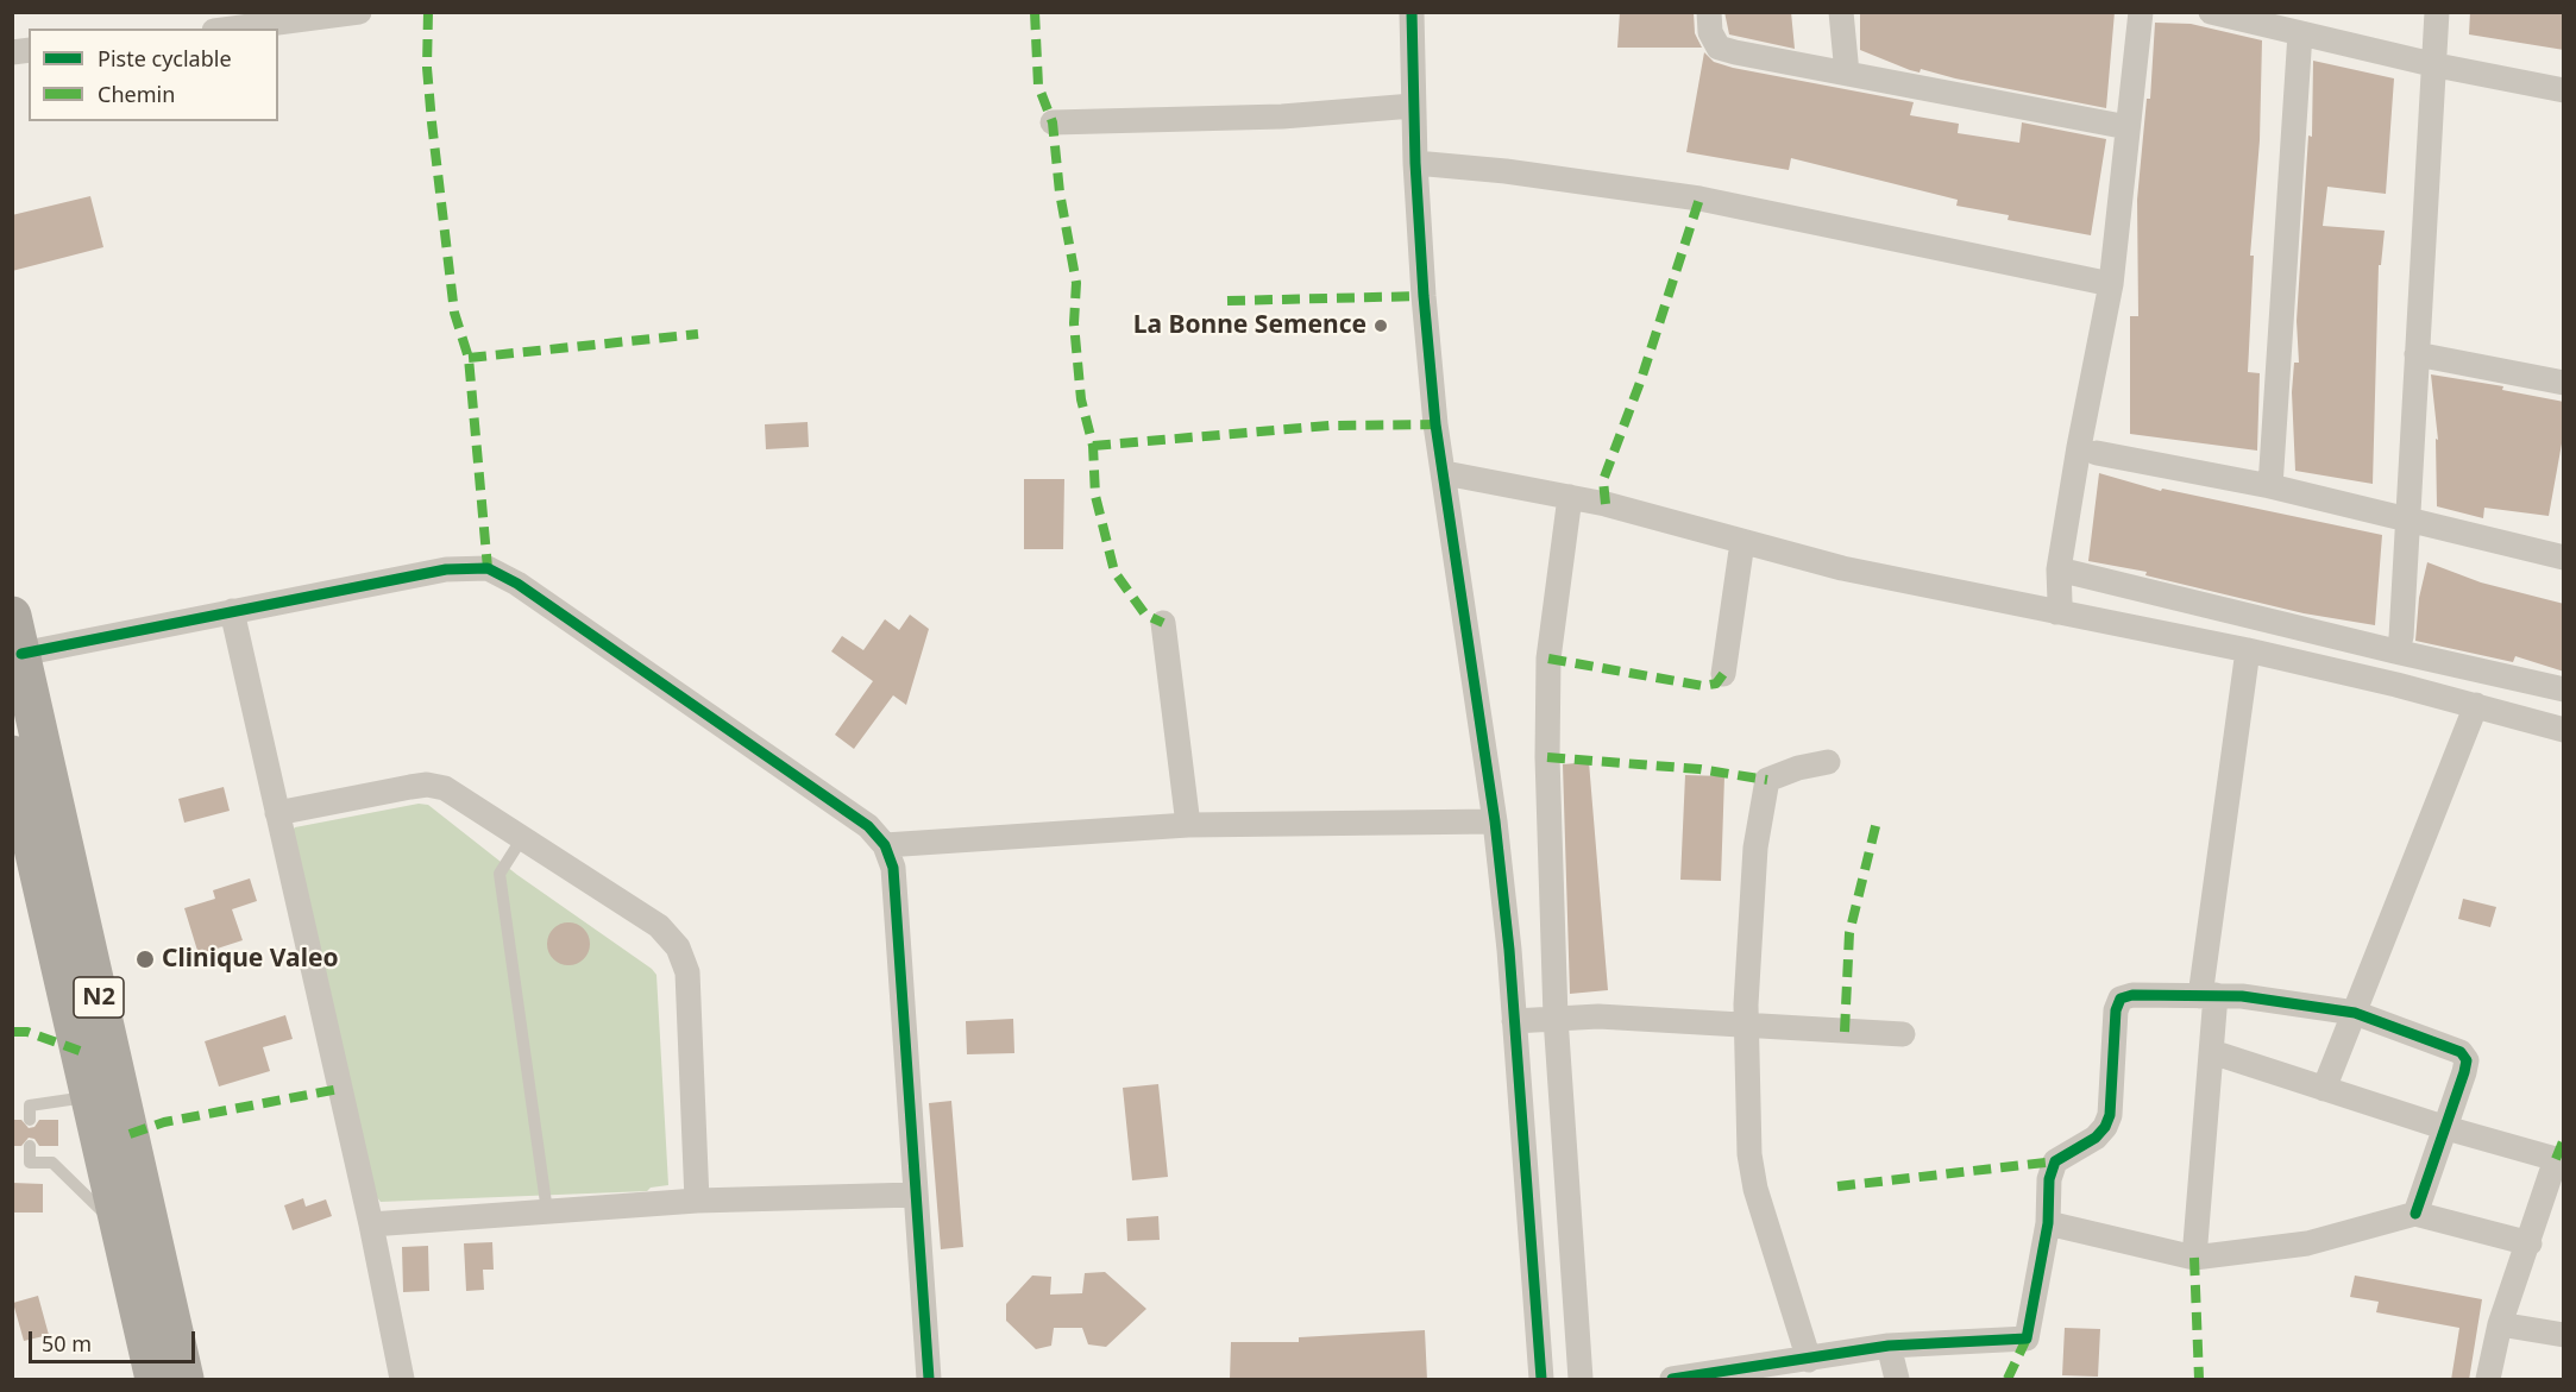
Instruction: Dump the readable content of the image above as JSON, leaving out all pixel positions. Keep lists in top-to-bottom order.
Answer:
{
  "streets": {
    "highway": ["N2"]
  },
  "places": ["La Bonne Semence", "Clinique Valeo"],
  "legend": ["Piste cyclable", "Chemin"],
  "scale_bar": "50 m"
}
